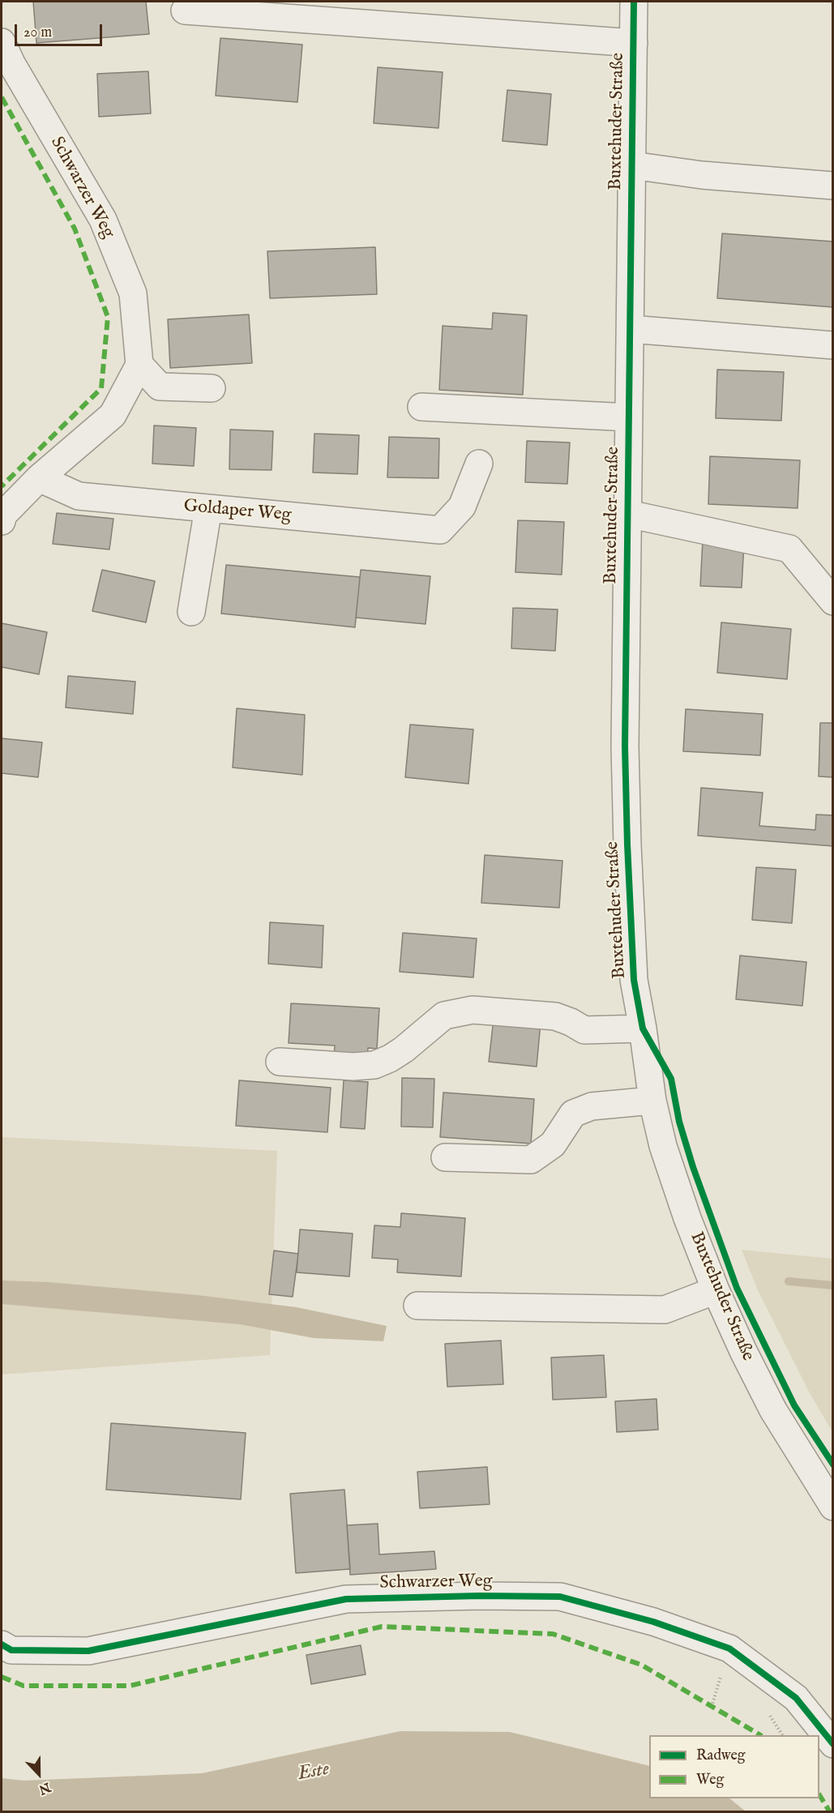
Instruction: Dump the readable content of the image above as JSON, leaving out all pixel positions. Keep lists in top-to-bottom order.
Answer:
{
  "streets": {
    "street": ["Buxtehuder Straße", "Schwarzer Weg", "Goldaper Weg"]
  },
  "water": ["Este"],
  "legend": ["Radweg", "Weg"],
  "scale_bar": "20 m",
  "north": "bottom"
}
